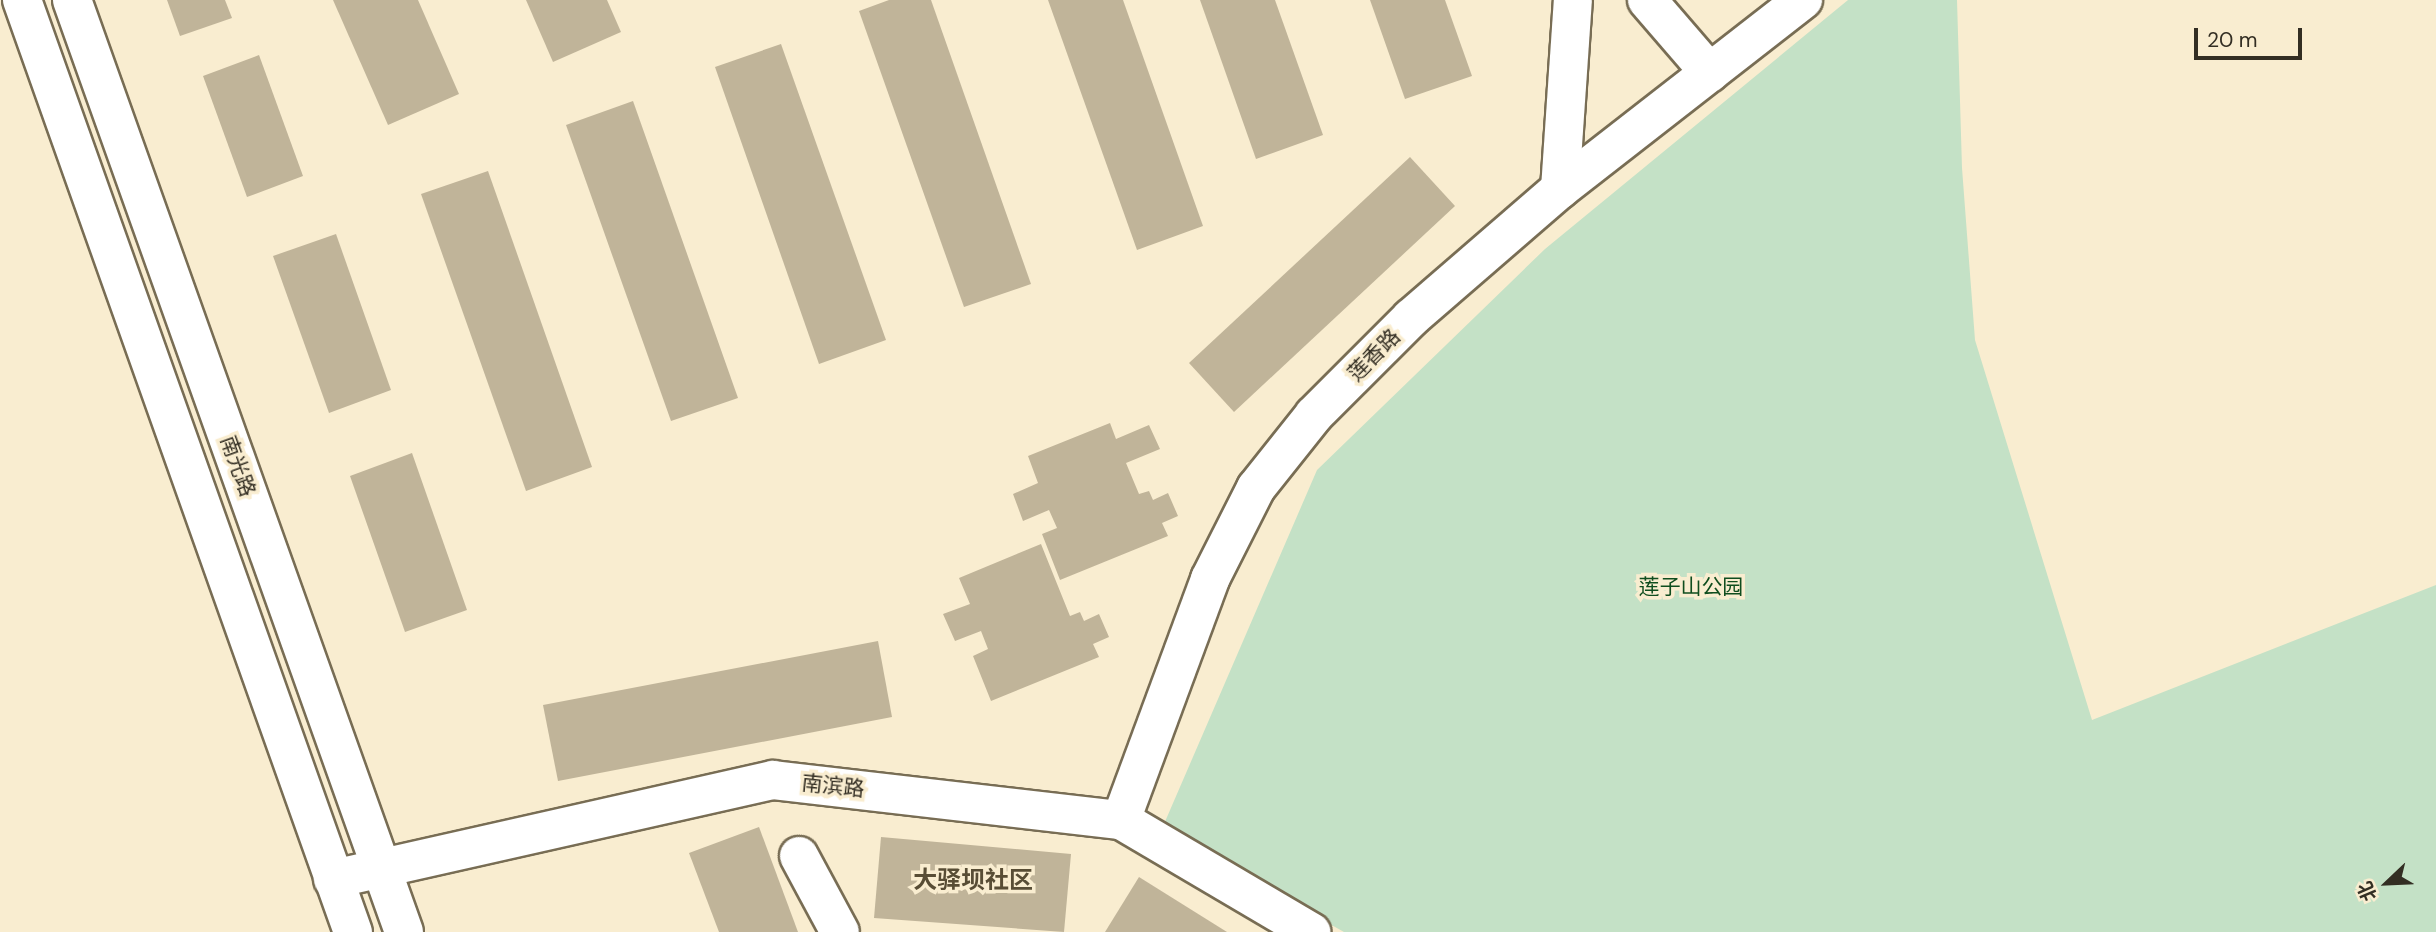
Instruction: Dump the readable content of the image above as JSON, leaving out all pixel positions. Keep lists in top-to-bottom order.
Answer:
{
  "streets": {
    "street": ["莲香路", "南光路", "南滨路"]
  },
  "crossings": [
    ["莲香路", "南滨路"],
    ["南光路", "南滨路"]
  ],
  "districts": ["大驿坝社区"],
  "parks": ["莲子山公园"],
  "scale_bar": "20 m",
  "north": "bottom left"
}
